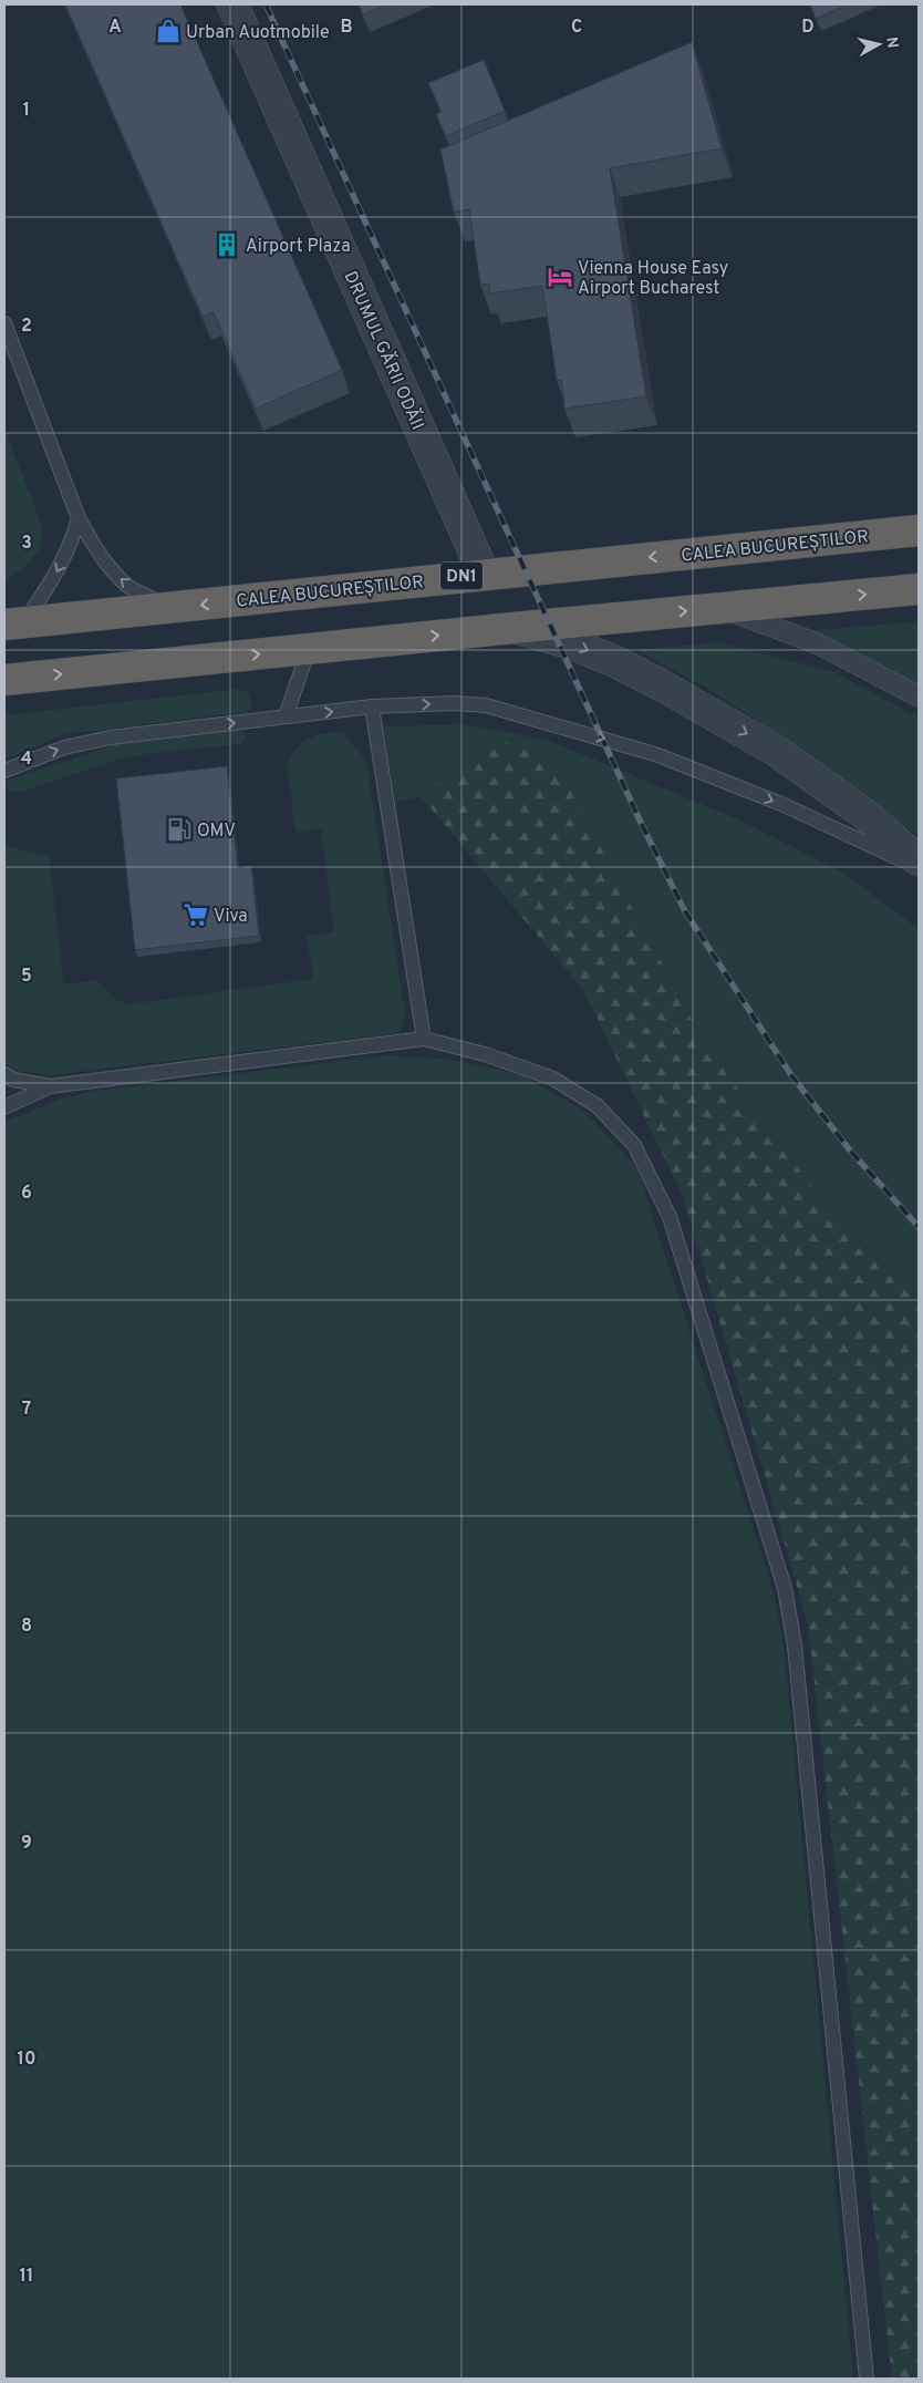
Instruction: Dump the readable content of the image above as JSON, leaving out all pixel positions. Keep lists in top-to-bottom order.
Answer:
{
  "streets": {
    "highway": ["CALEA BUCUREȘTILOR", "DN1"],
    "street": ["DRUMUL GĂRII ODĂII"]
  },
  "crossings": [
    ["DRUMUL GĂRII ODĂII", "CALEA BUCUREȘTILOR"]
  ],
  "places": {
    "shop": ["Urban Auotmobile"],
    "building": ["Airport Plaza"],
    "hotel": ["Vienna House Easy Airport Bucharest"],
    "fuel station": ["OMV"],
    "supermarket": ["Viva"]
  },
  "north": "right",
  "grid": {
    "columns": [
      "A",
      "B",
      "C",
      "D"
    ],
    "rows": [
      "1",
      "2",
      "3",
      "4",
      "5",
      "6",
      "7",
      "8",
      "9",
      "10",
      "11"
    ]
  }
}
